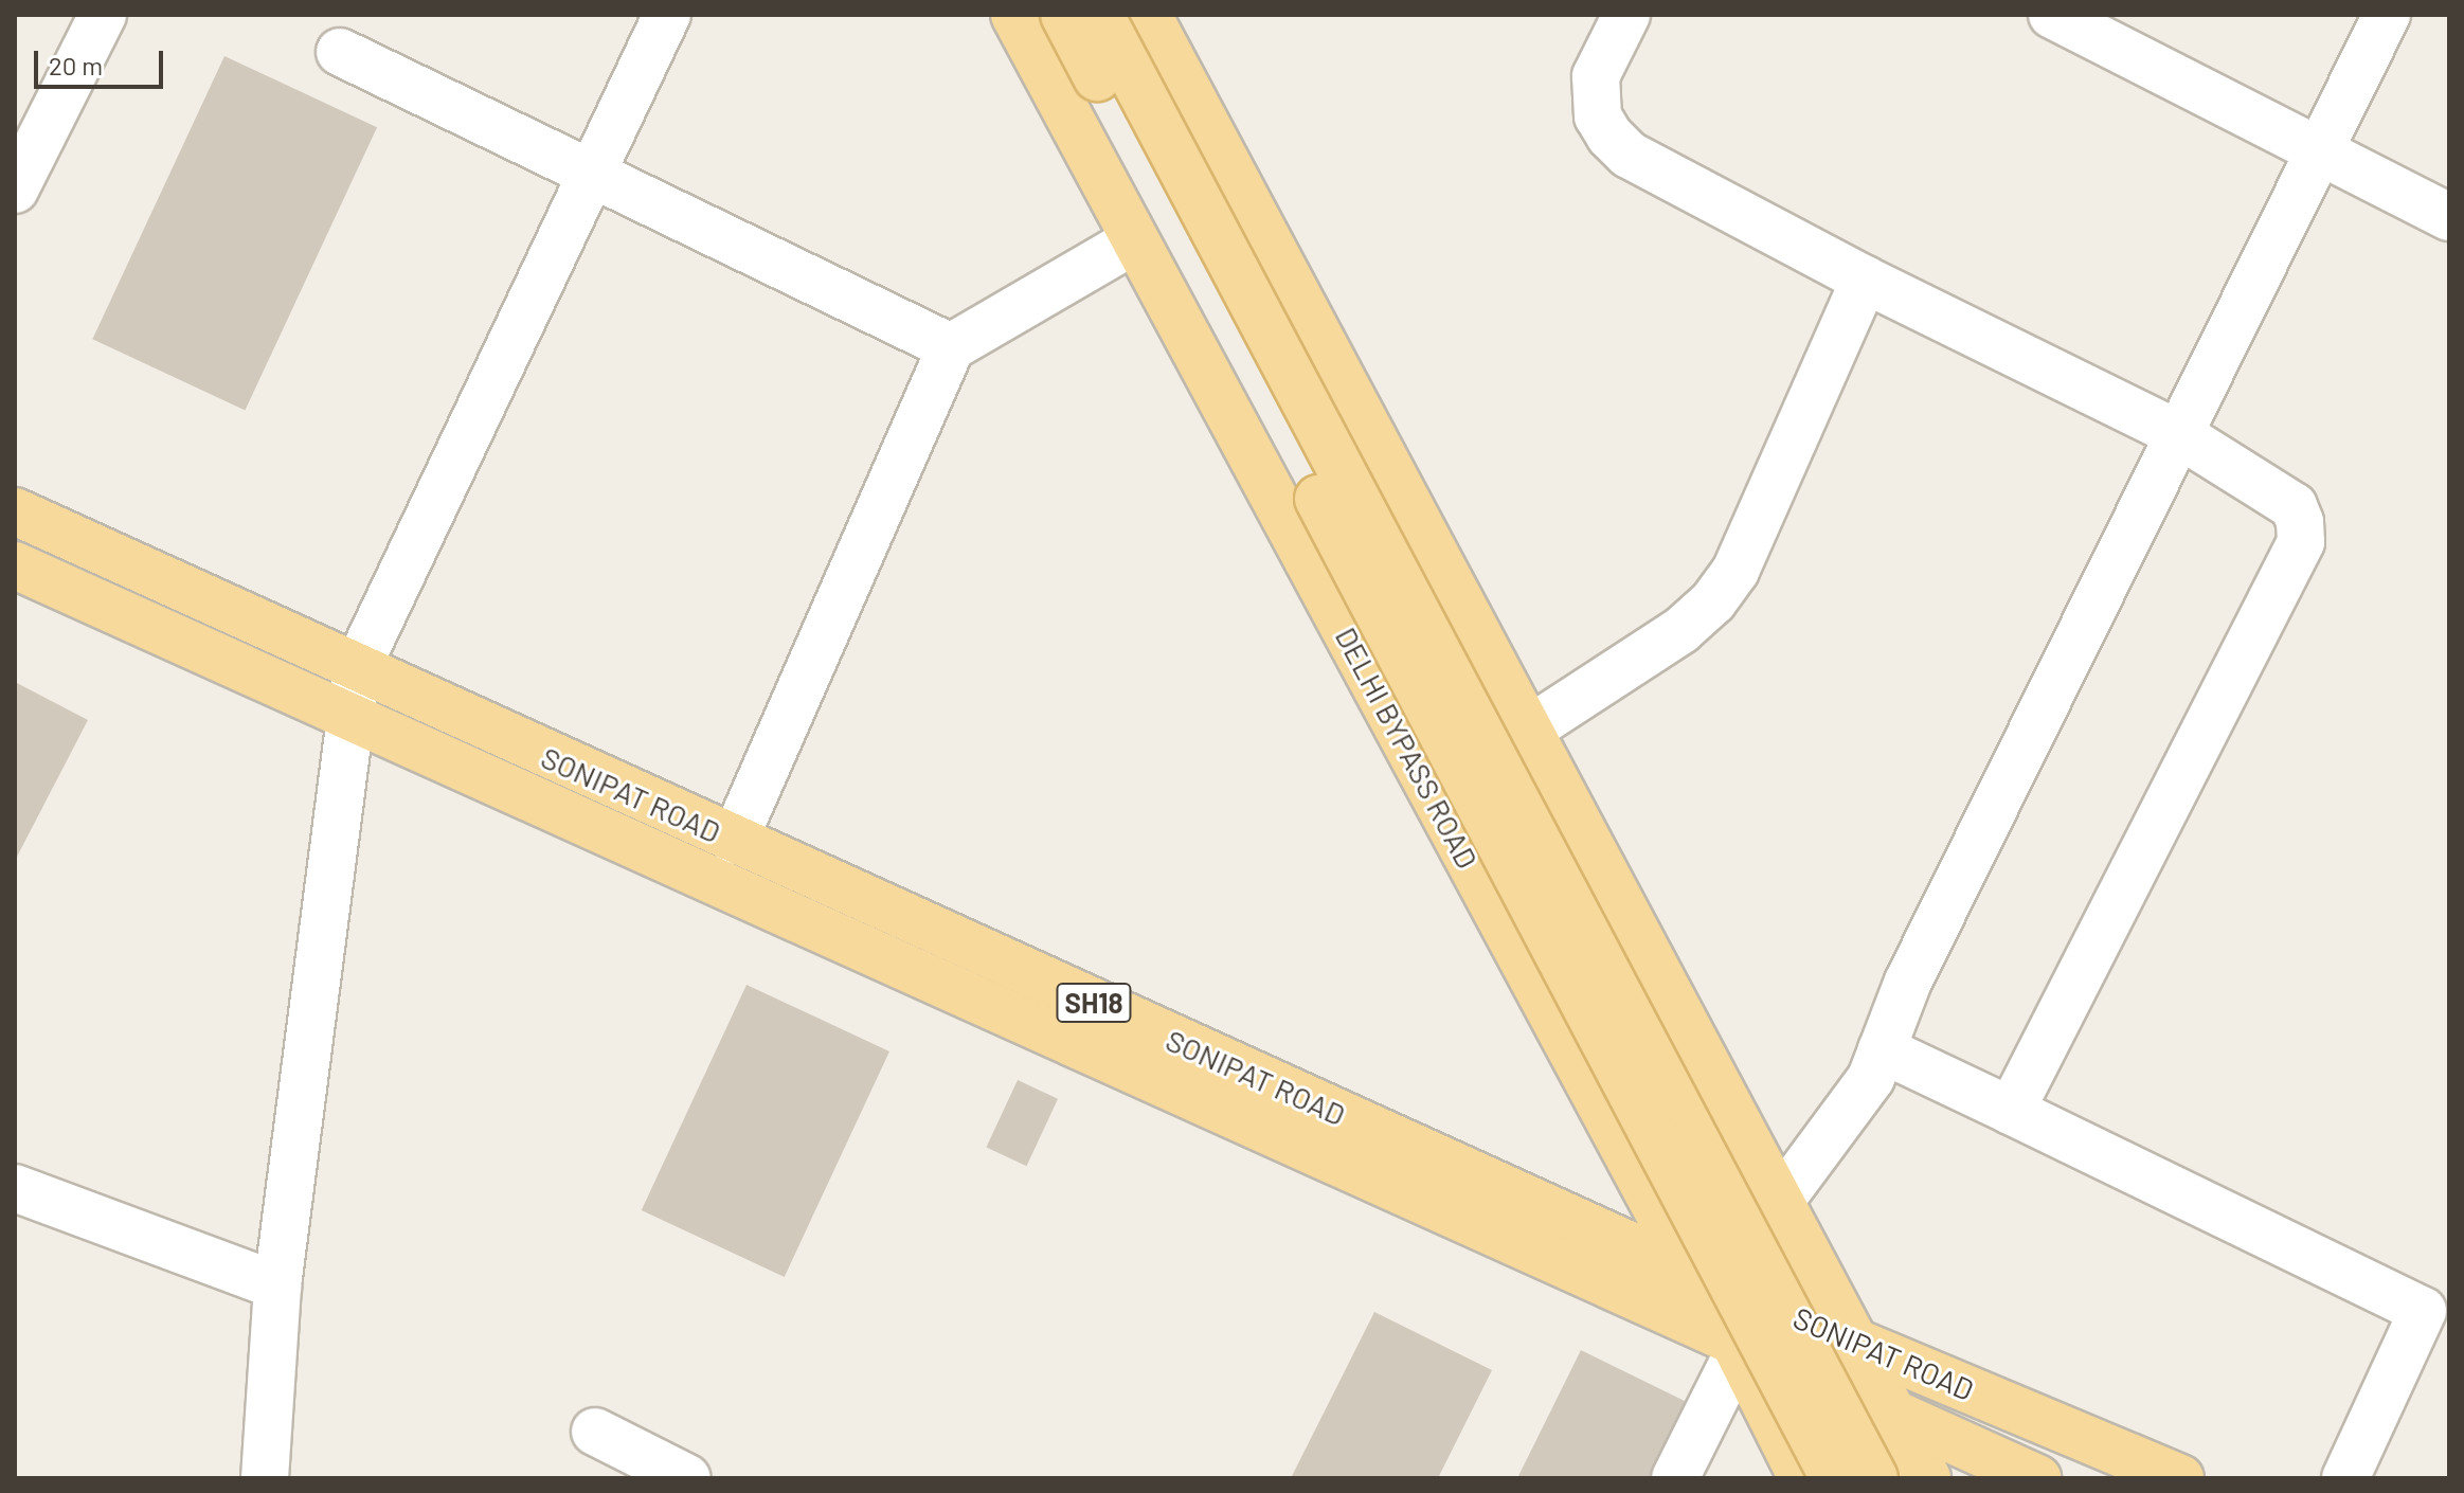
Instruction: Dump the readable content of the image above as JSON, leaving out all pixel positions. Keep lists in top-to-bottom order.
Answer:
{
  "streets": {
    "main road": ["DELHI BYPASS ROAD", "SONIPAT ROAD", "SH18"]
  },
  "crossings": [
    ["DELHI BYPASS ROAD", "SONIPAT ROAD"]
  ],
  "scale_bar": "20 m"
}
